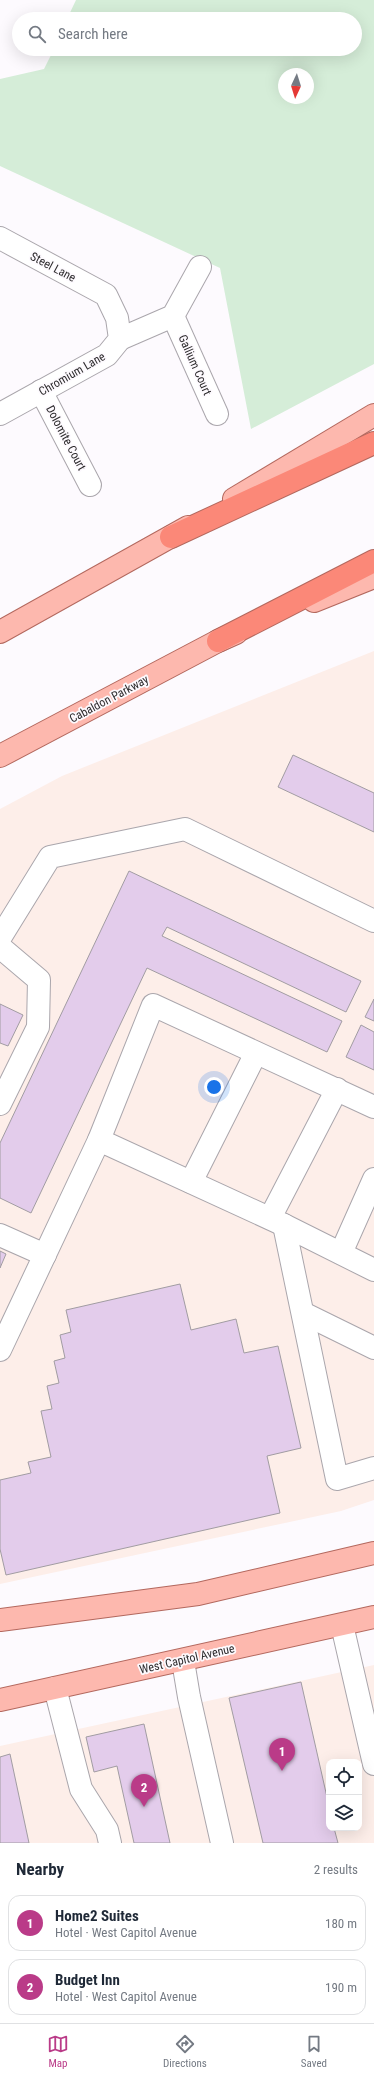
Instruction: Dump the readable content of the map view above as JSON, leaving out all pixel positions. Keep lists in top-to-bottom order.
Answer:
{
  "streets": {
    "main road": ["Cabaldon Parkway", "West Capitol Avenue"],
    "street": [
      "Steel Lane",
      "Gallium Court",
      "Chromium Lane",
      "Dolomite Court"
    ]
  },
  "crossings": [
    ["Steel Lane", "Chromium Lane"],
    ["Chromium Lane", "Dolomite Court"]
  ],
  "north": "bottom",
  "page": {
    "search": "Search here",
    "pins": ["1", "2"],
    "heading": ["Nearby", "2 results"],
    "list": [
      {
        "mark": "1",
        "name": "Home2 Suites",
        "note": "Hotel · West Capitol Avenue",
        "value": "180 m"
      },
      {
        "mark": "2",
        "name": "Budget Inn",
        "note": "Hotel · West Capitol Avenue",
        "value": "190 m"
      }
    ],
    "nav": ["Map", "Directions", "Saved"]
  }
}
